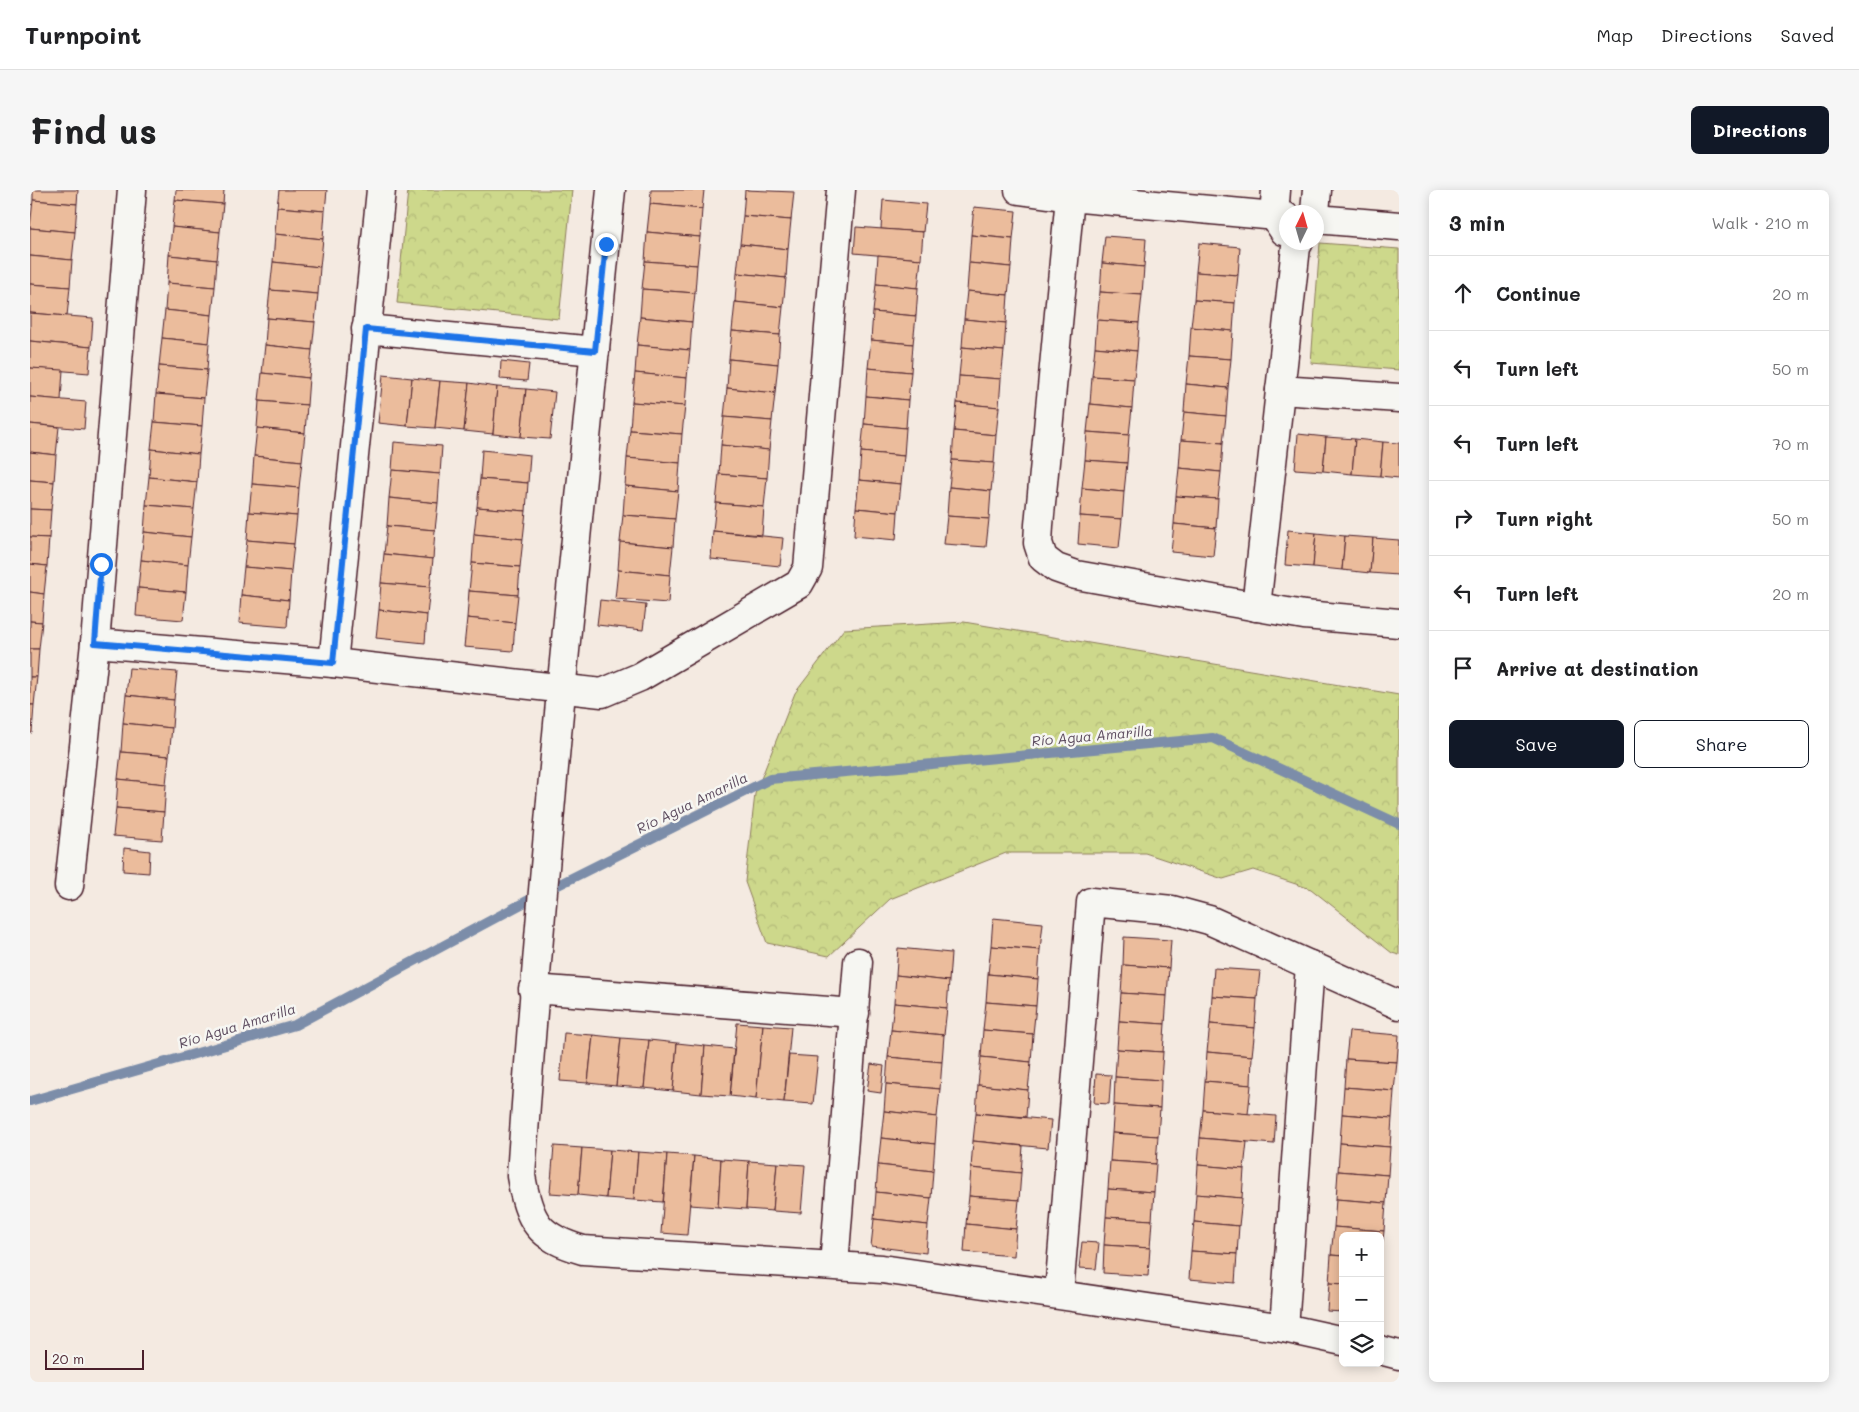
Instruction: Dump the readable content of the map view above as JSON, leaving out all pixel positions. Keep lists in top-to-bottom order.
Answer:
{
  "water": ["Río Agua Amarilla"],
  "scale_bar": "20 m",
  "north": "top",
  "page": {
    "header": "Turnpoint",
    "nav": ["Map", "Directions", "Saved"],
    "buttons": [
      "Directions",
      ["Save", "Share"]
    ],
    "title": "Find us",
    "heading": ["3 min", "Walk · 210 m"],
    "list": [
      ["Continue", "20 m"],
      ["Turn left", "50 m"],
      ["Turn left", "70 m"],
      ["Turn right", "50 m"],
      ["Turn left", "20 m"],
      "Arrive at destination"
    ],
    "map_buttons": ["+", "−"],
    "scale": "20 m"
  }
}
